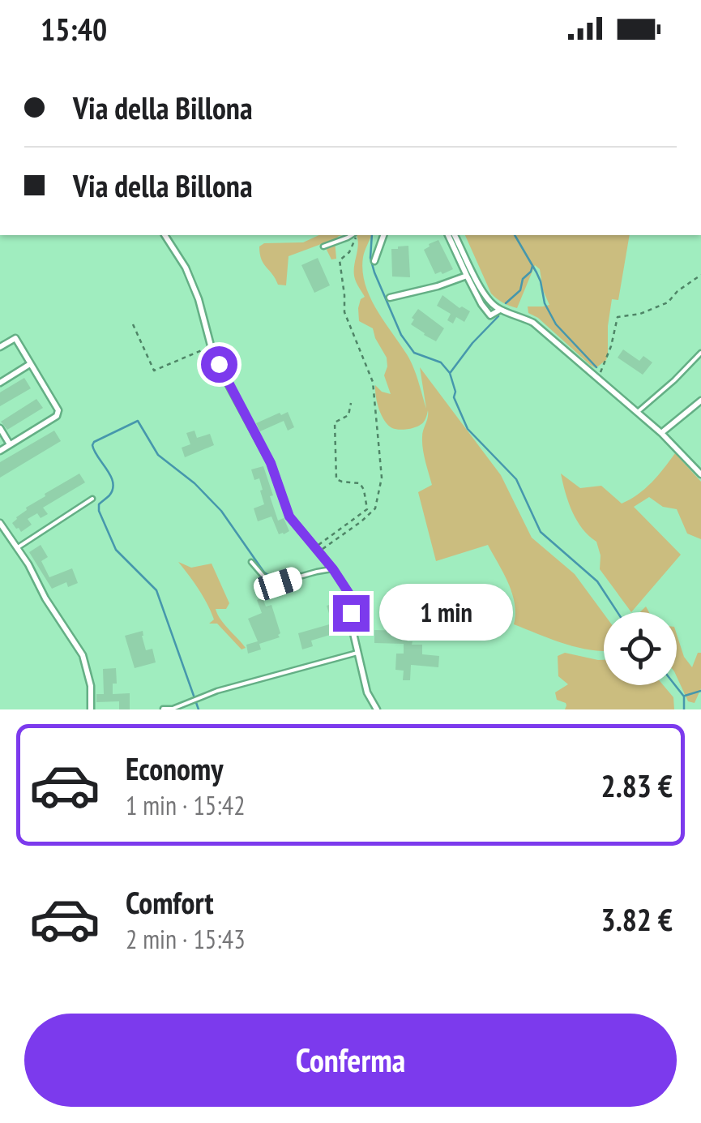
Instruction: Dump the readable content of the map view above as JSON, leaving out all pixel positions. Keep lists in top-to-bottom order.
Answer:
{
  "page": {
    "status": "15:40",
    "banner": ["Via della Billona", "Via della Billona"],
    "bubble": "1 min",
    "list": [
      {
        "name": "Economy",
        "note": "1 min · 15:42",
        "value": "2.83 €"
      },
      {
        "name": "Comfort",
        "note": "2 min · 15:43",
        "value": "3.82 €"
      }
    ],
    "buttons": "Conferma"
  }
}
